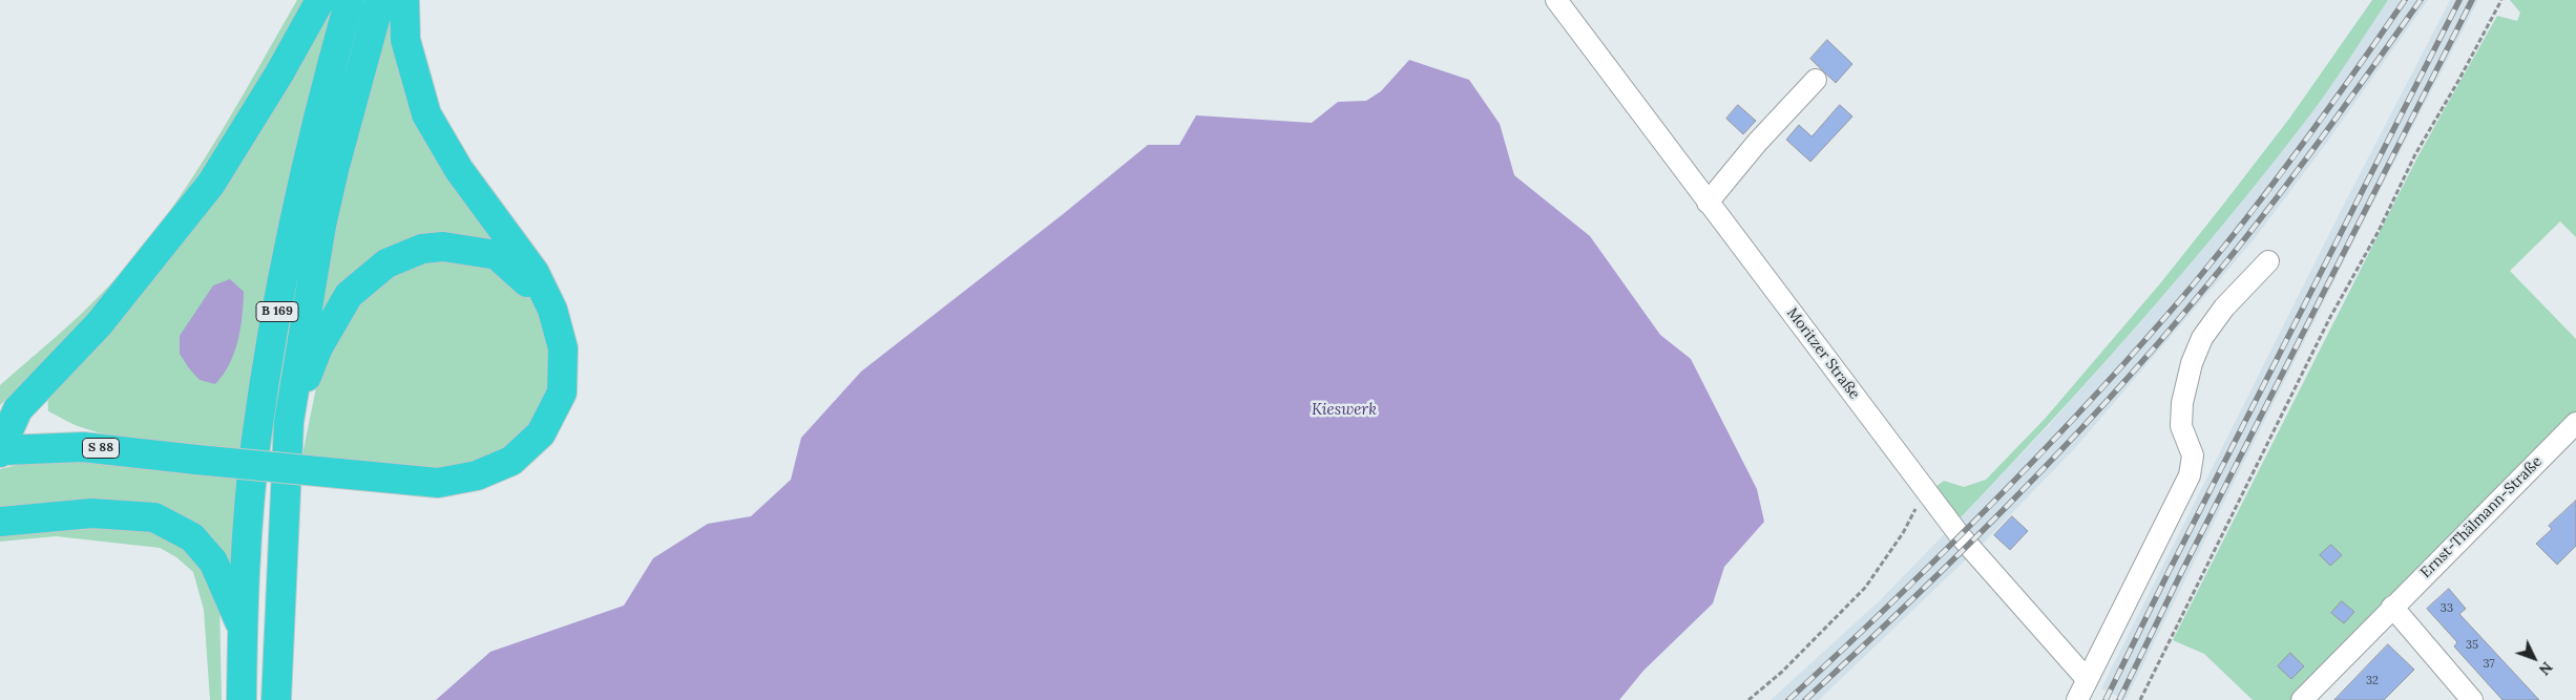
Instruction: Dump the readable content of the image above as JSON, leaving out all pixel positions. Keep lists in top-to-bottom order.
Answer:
{
  "streets": {
    "highway": ["B 169", "S 88"],
    "street": ["Moritzer Straße", "Ernst-Thälmann-Straße"]
  },
  "crossings": [
    ["B 169", "S 88"]
  ],
  "water": ["Kieswerk"],
  "house_numbers": [
    "33",
    "35",
    "37",
    "32"
  ],
  "north": "bottom right"
}
